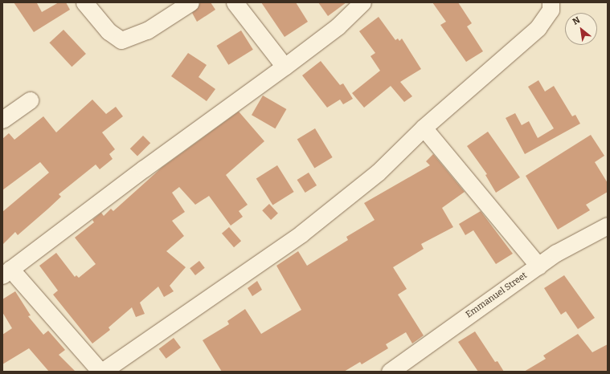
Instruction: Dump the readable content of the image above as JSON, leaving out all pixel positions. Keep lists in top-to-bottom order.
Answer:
{
  "streets": {
    "street": ["Emmanuel Street"]
  },
  "north": "top left"
}
